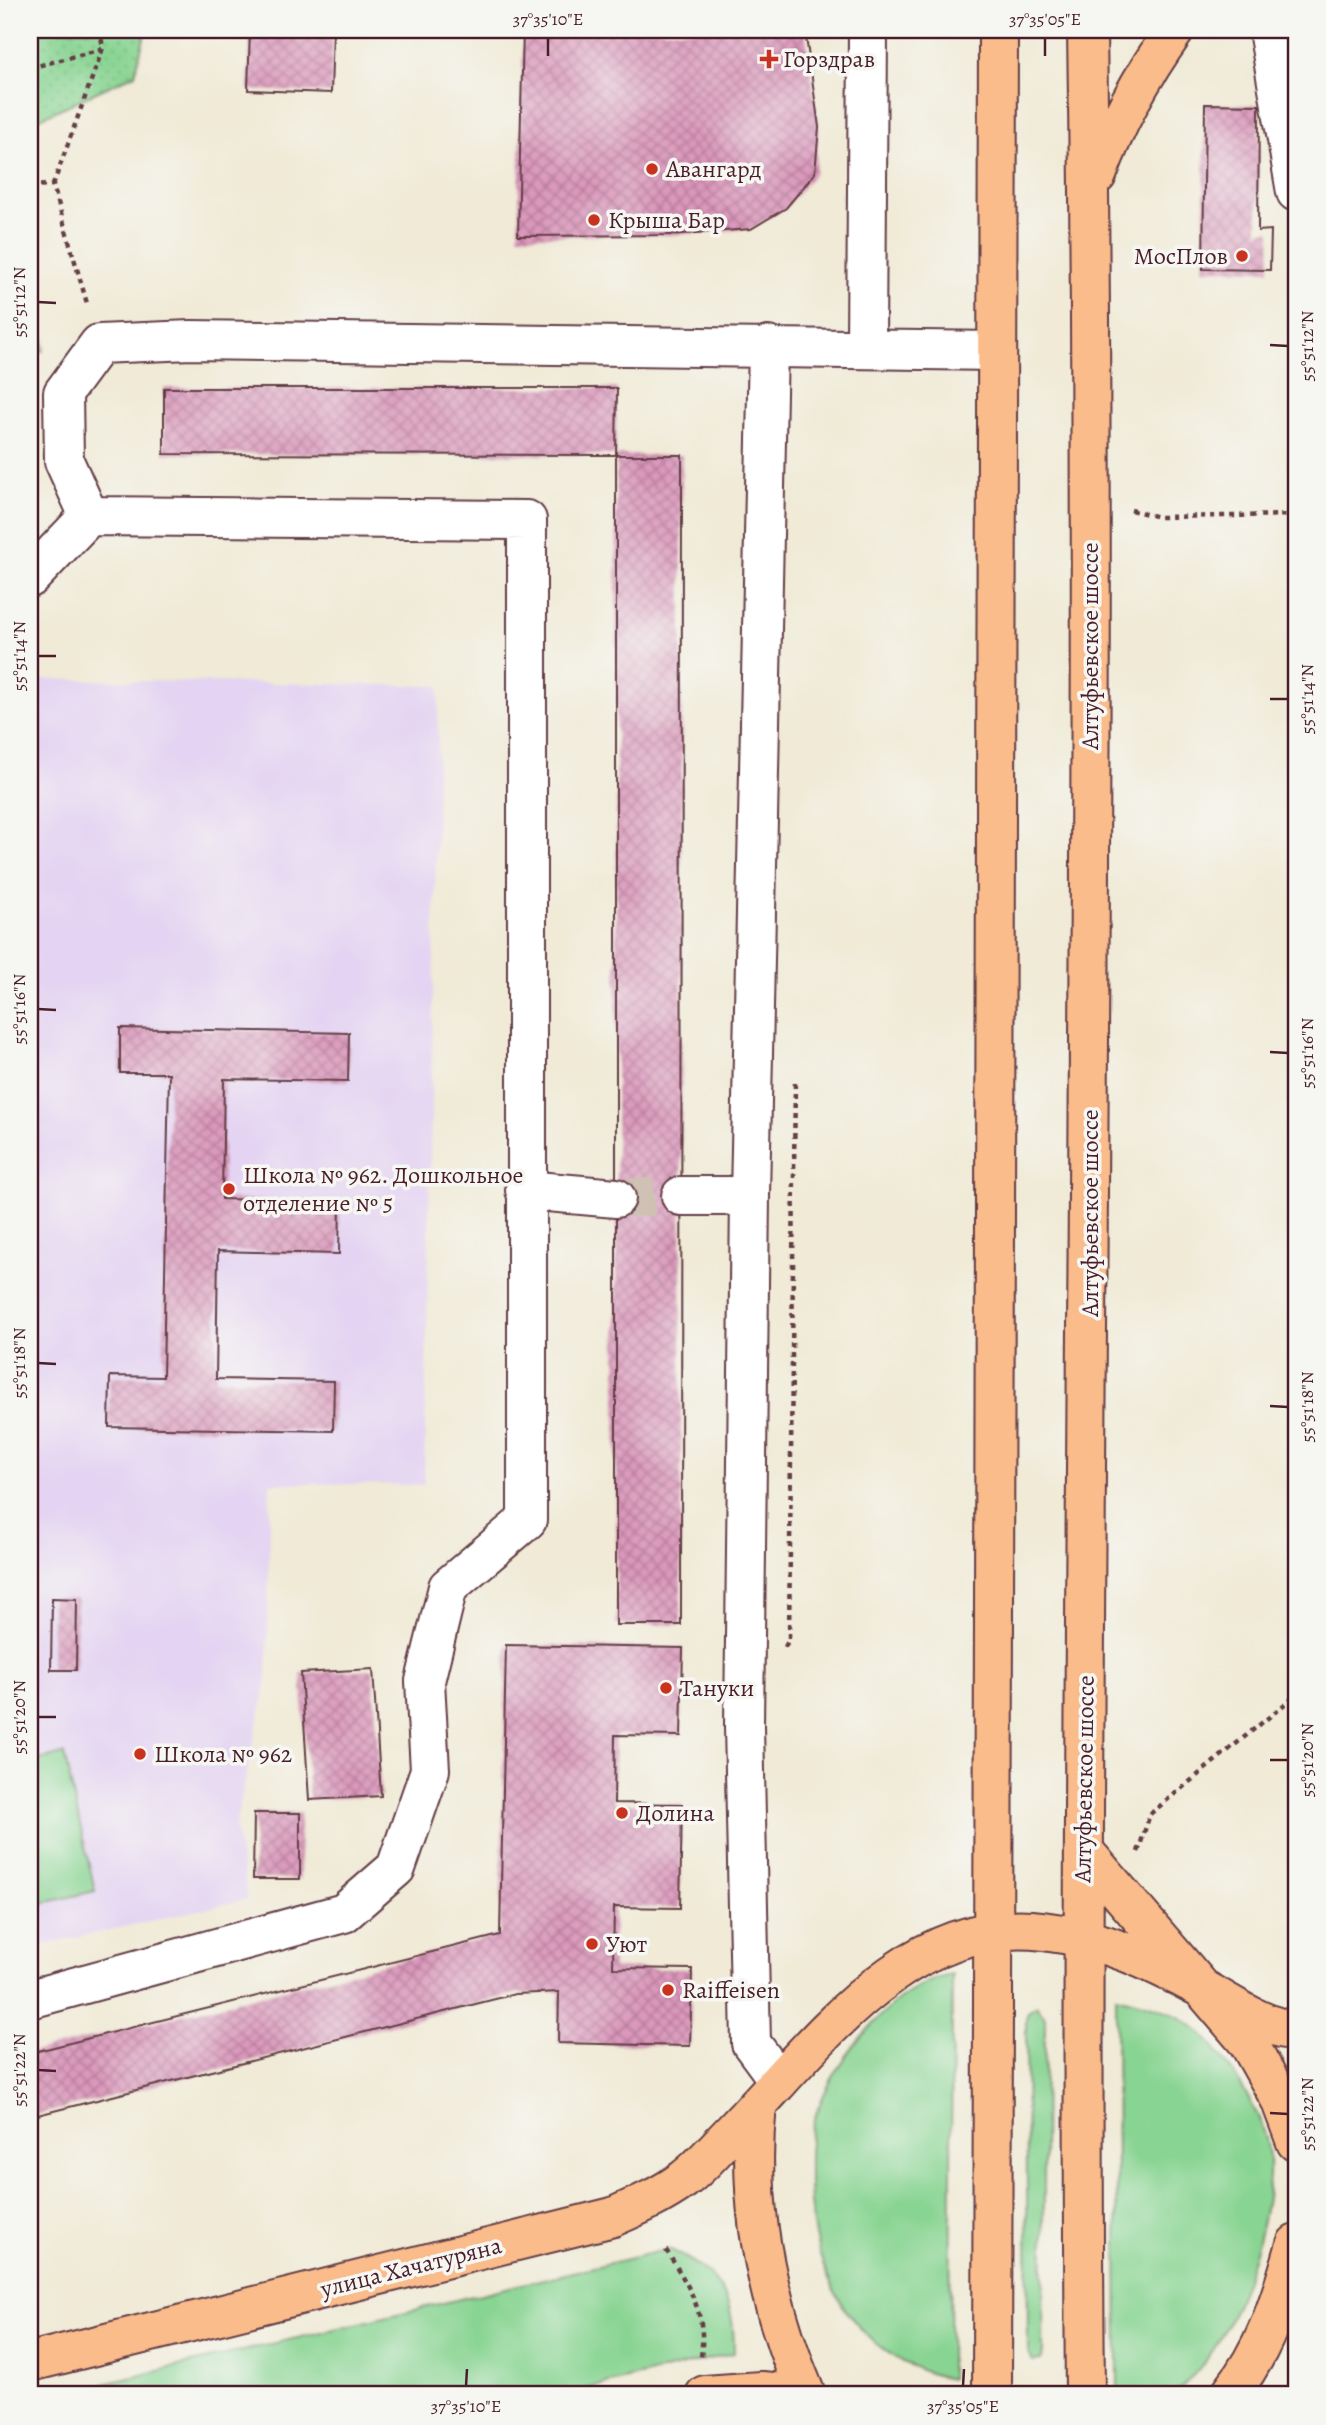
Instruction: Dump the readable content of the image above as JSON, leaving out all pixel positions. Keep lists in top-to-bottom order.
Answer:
{
  "streets": {
    "main road": ["Алтуфьевское шоссе", "улица Хачатуряна"]
  },
  "crossings": [
    ["Алтуфьевское шоссе", "улица Хачатуряна"]
  ],
  "places": {
    "health": ["Горздрав"],
    "other": [
      "Авангард",
      "Крыша Бар",
      "МосПлов",
      "Школа № 962. Дошкольное отделение № 5",
      "Тануки",
      "Школа № 962",
      "Долина",
      "Уют",
      "Raiffeisen"
    ]
  },
  "coordinates": [
    "37°35'10\"E",
    "37°35'05\"E",
    "55°51'12\"N",
    "55°51'14\"N",
    "55°51'16\"N",
    "55°51'18\"N",
    "55°51'20\"N",
    "55°51'22\"N"
  ]
}
